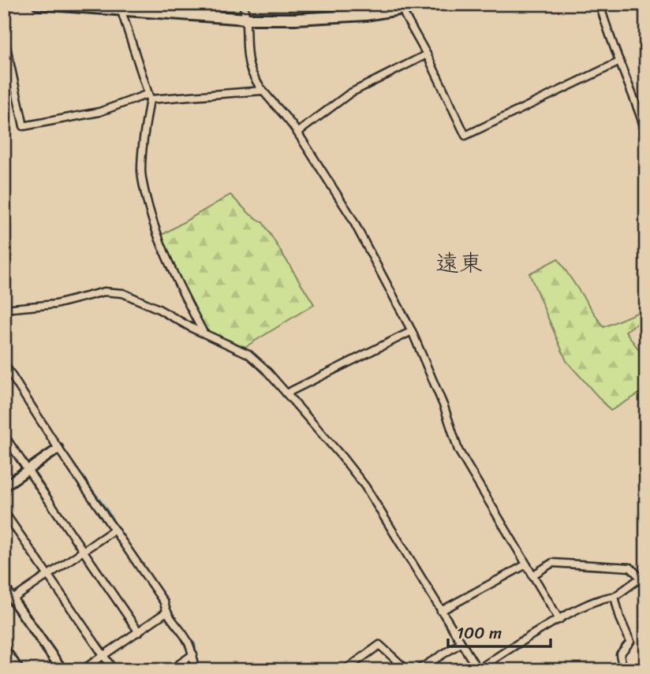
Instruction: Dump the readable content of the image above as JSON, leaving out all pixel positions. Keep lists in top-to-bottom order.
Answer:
{
  "districts": ["遠東"],
  "scale_bar": "100 m"
}
